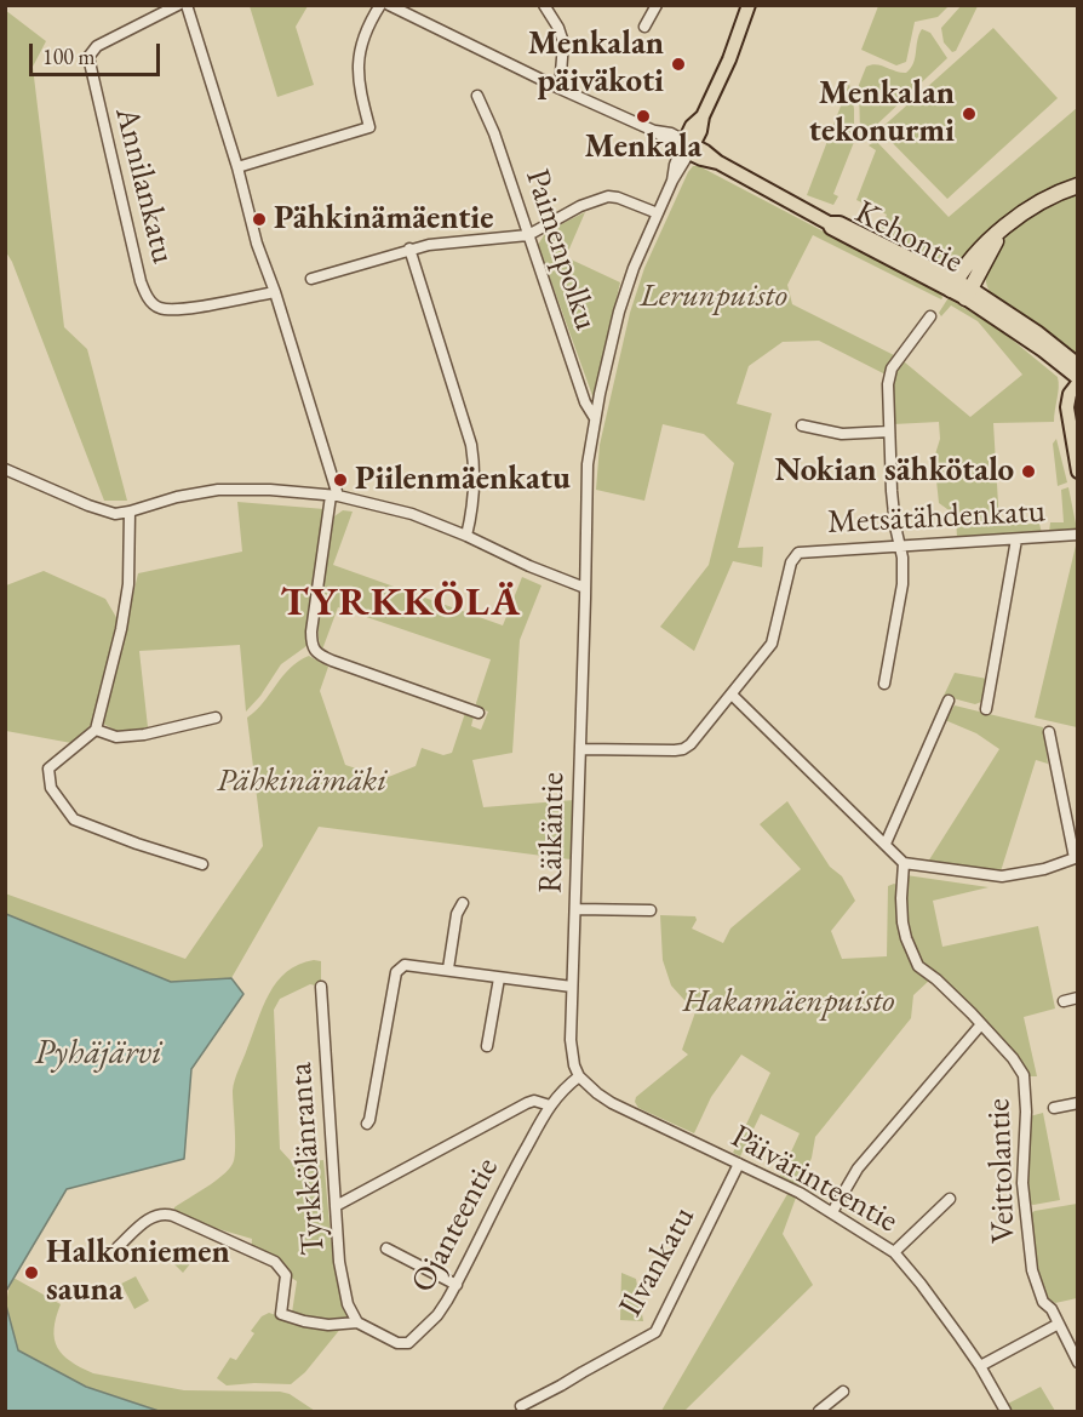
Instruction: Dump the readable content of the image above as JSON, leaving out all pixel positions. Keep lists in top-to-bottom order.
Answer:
{
  "streets": {
    "main road": ["Kehontie"],
    "street": [
      "Annilankatu",
      "Paimenpolku",
      "Metsätähdenkatu",
      "Räikäntie",
      "Tyrkkölänranta",
      "Veittolantie",
      "Päivärinteentie",
      "Ojanteentie",
      "Ilvankatu"
    ]
  },
  "crossings": [
    ["Kehontie", "Räikäntie"],
    ["Paimenpolku", "Räikäntie"],
    ["Räikäntie", "Päivärinteentie"],
    ["Räikäntie", "Ojanteentie"],
    ["Tyrkkölänranta", "Ojanteentie"],
    ["Päivärinteentie", "Ojanteentie"],
    ["Päivärinteentie", "Ilvankatu"]
  ],
  "districts": ["TYRKKÖLÄ"],
  "water": ["Pyhäjärvi"],
  "parks": ["Lerunpuisto", "Pähkinämäki", "Hakamäenpuisto"],
  "places": [
    "Menkalan päiväkoti",
    "Menkalan tekonurmi",
    "Menkala",
    "Pähkinämäentie",
    "Nokian sähkötalo",
    "Piilenmäenkatu",
    "Halkoniemen sauna"
  ],
  "scale_bar": "100 m"
}
